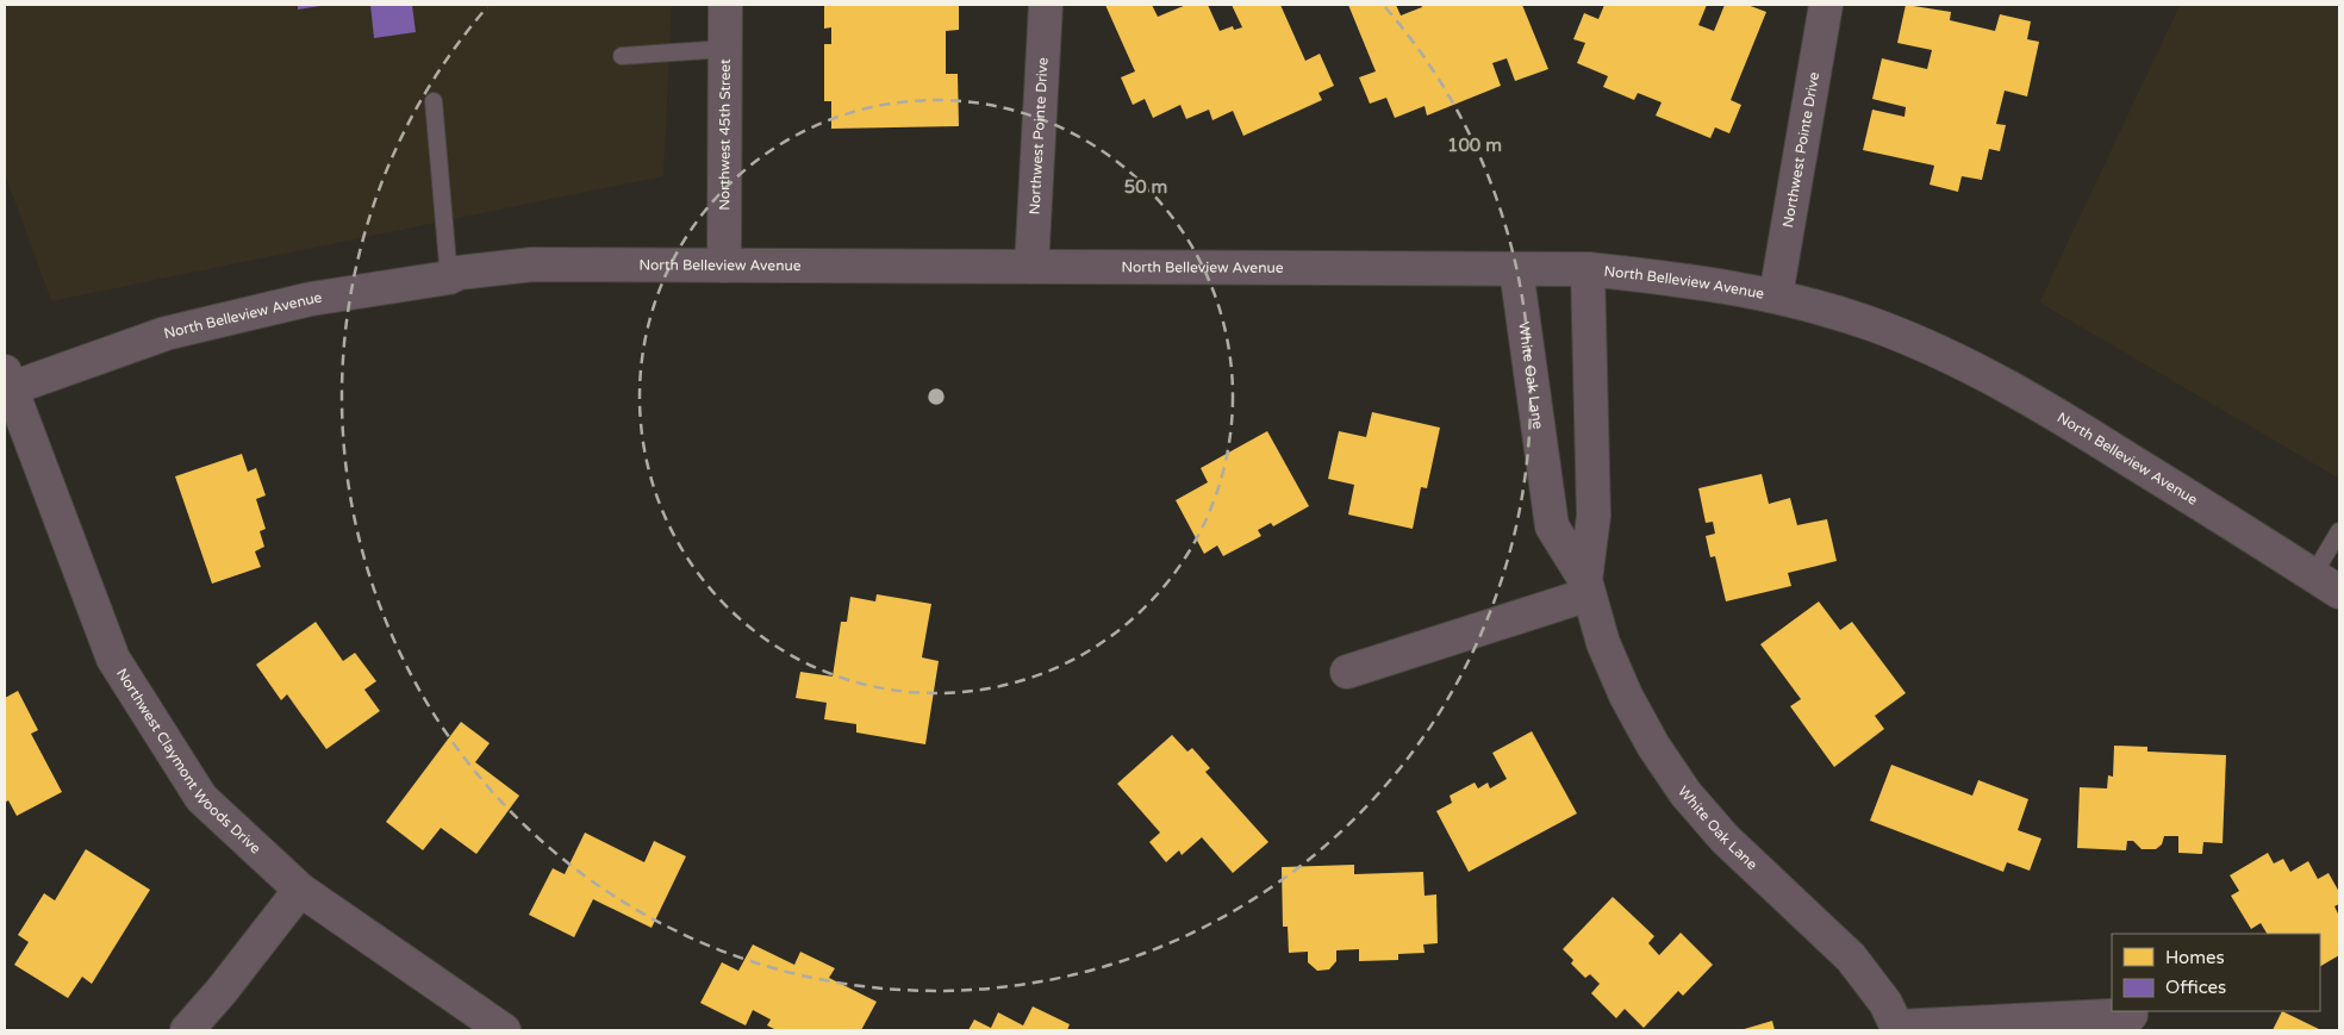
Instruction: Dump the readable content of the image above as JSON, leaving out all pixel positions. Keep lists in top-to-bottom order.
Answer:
{
  "streets": {
    "street": [
      "Northwest 45th Street",
      "Northwest Pointe Drive",
      "North Belleview Avenue",
      "White Oak Lane",
      "Northwest Claymont Woods Drive"
    ]
  },
  "crossings": [
    ["Northwest 45th Street", "North Belleview Avenue"],
    ["Northwest Pointe Drive", "North Belleview Avenue"],
    ["North Belleview Avenue", "White Oak Lane"],
    ["North Belleview Avenue", "Northwest Claymont Woods Drive"]
  ],
  "legend": ["Homes", "Offices"],
  "rings": ["100 m", "50 m"]
}
